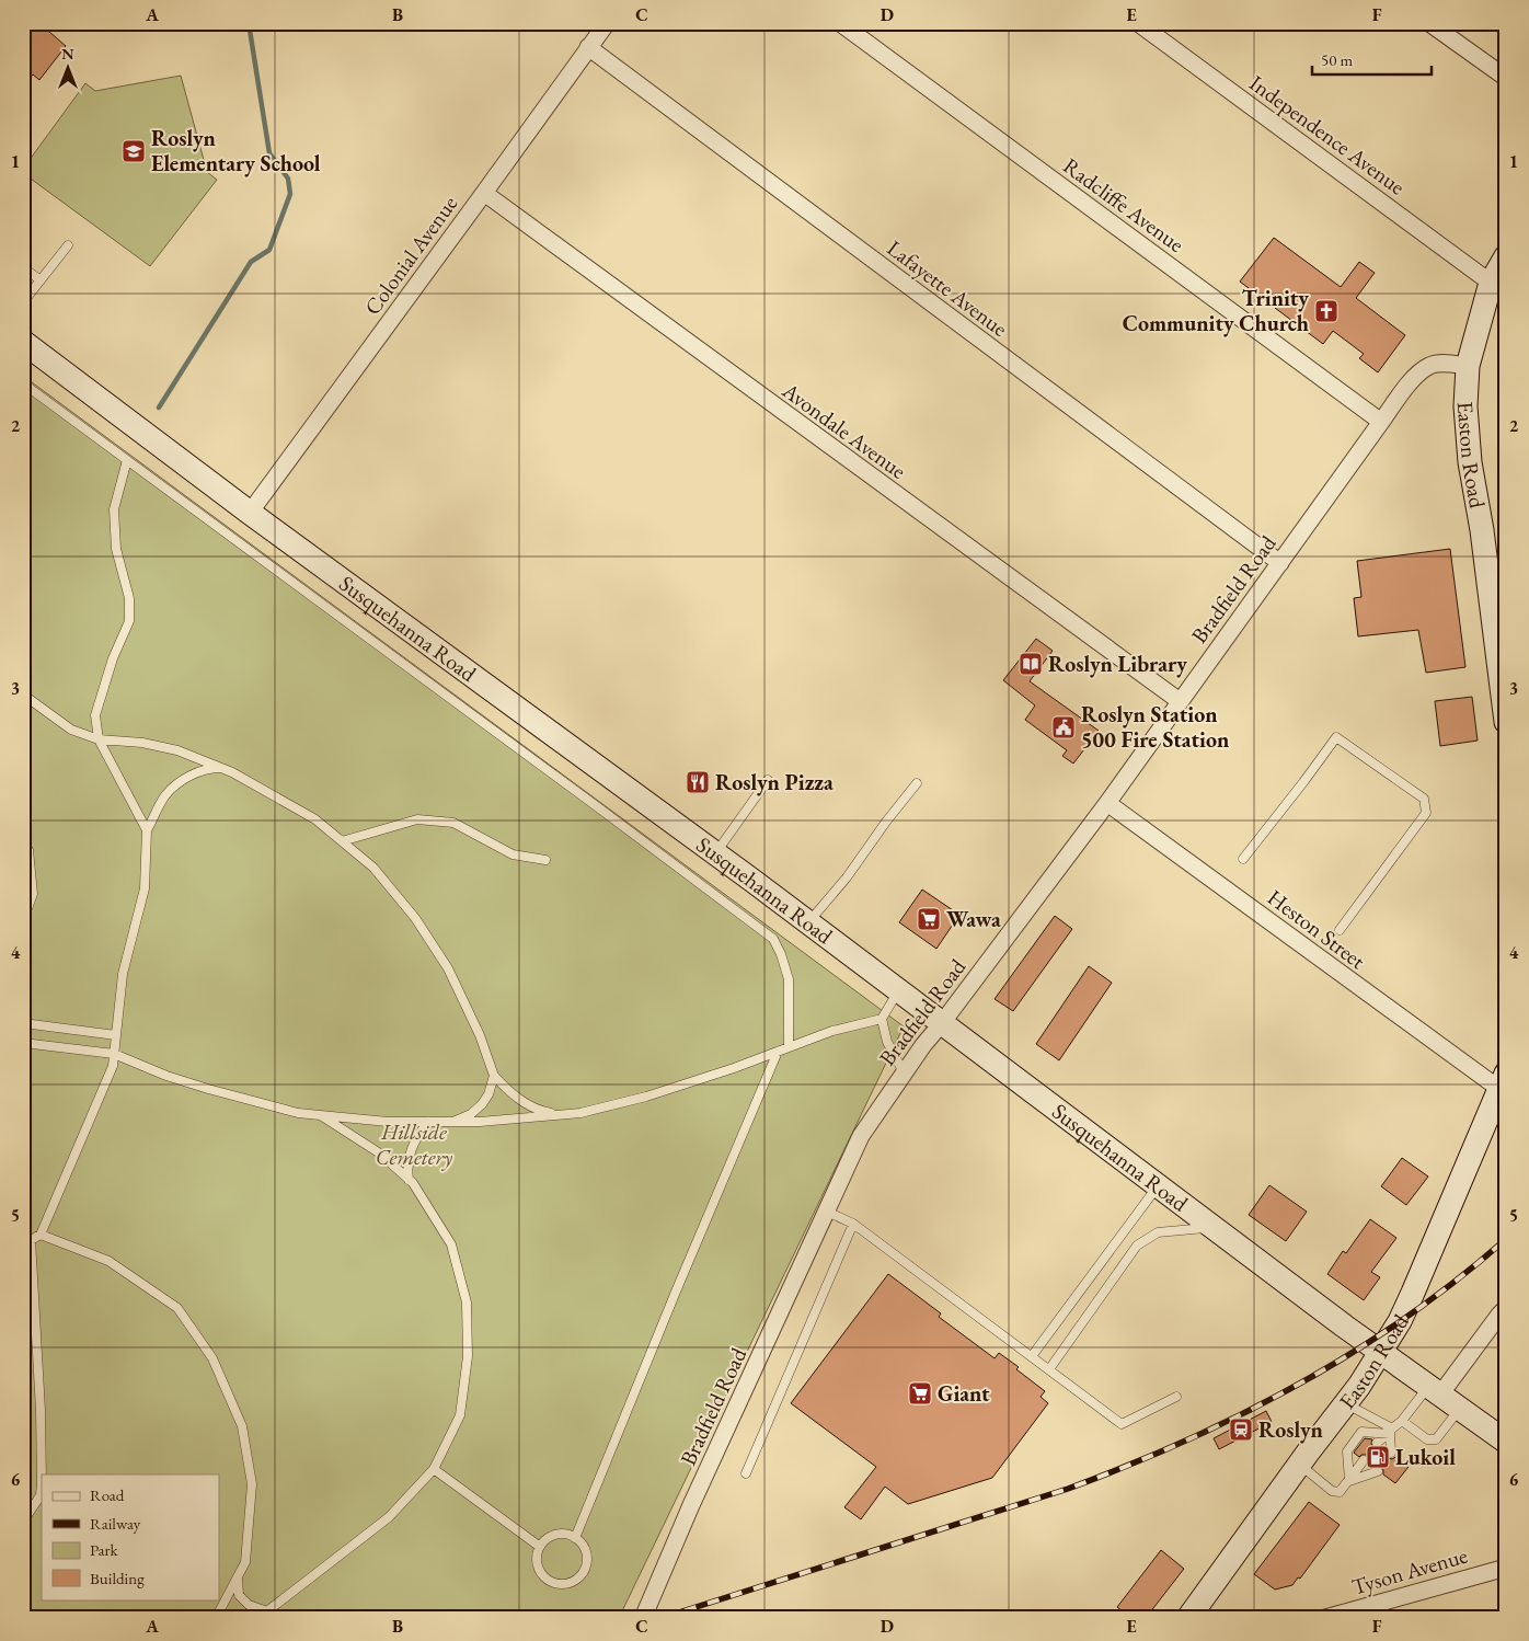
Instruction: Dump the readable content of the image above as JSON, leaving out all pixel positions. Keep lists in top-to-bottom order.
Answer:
{
  "streets": {
    "main road": ["Easton Road", "Susquehanna Road"],
    "street": [
      "Independence Avenue",
      "Radcliffe Avenue",
      "Colonial Avenue",
      "Lafayette Avenue",
      "Avondale Avenue",
      "Bradfield Road",
      "Heston Street",
      "Tyson Avenue"
    ]
  },
  "crossings": [
    ["Independence Avenue", "Easton Road"],
    ["Radcliffe Avenue", "Bradfield Road"],
    ["Colonial Avenue", "Lafayette Avenue"],
    ["Colonial Avenue", "Avondale Avenue"],
    ["Colonial Avenue", "Susquehanna Road"],
    ["Lafayette Avenue", "Bradfield Road"],
    ["Avondale Avenue", "Bradfield Road"],
    ["Easton Road", "Bradfield Road"],
    ["Easton Road", "Susquehanna Road"],
    ["Easton Road", "Heston Street"],
    ["Bradfield Road", "Susquehanna Road"],
    ["Bradfield Road", "Heston Street"]
  ],
  "parks": ["Hillside Cemetery"],
  "places": {
    "school or university": ["Roslyn Elementary School"],
    "church": ["Trinity Community Church"],
    "library": ["Roslyn Library"],
    "public building": ["Roslyn Station 500 Fire Station"],
    "restaurant": ["Roslyn Pizza"],
    "supermarket": ["Wawa", "Giant"],
    "station": ["Roslyn"],
    "fuel station": ["Lukoil"]
  },
  "legend": [
    "Road",
    "Railway",
    "Park",
    "Building"
  ],
  "scale_bar": "50 m",
  "north": "top",
  "grid": {
    "columns": [
      "A",
      "B",
      "C",
      "D",
      "E",
      "F"
    ],
    "rows": [
      "1",
      "2",
      "3",
      "4",
      "5",
      "6"
    ]
  }
}
